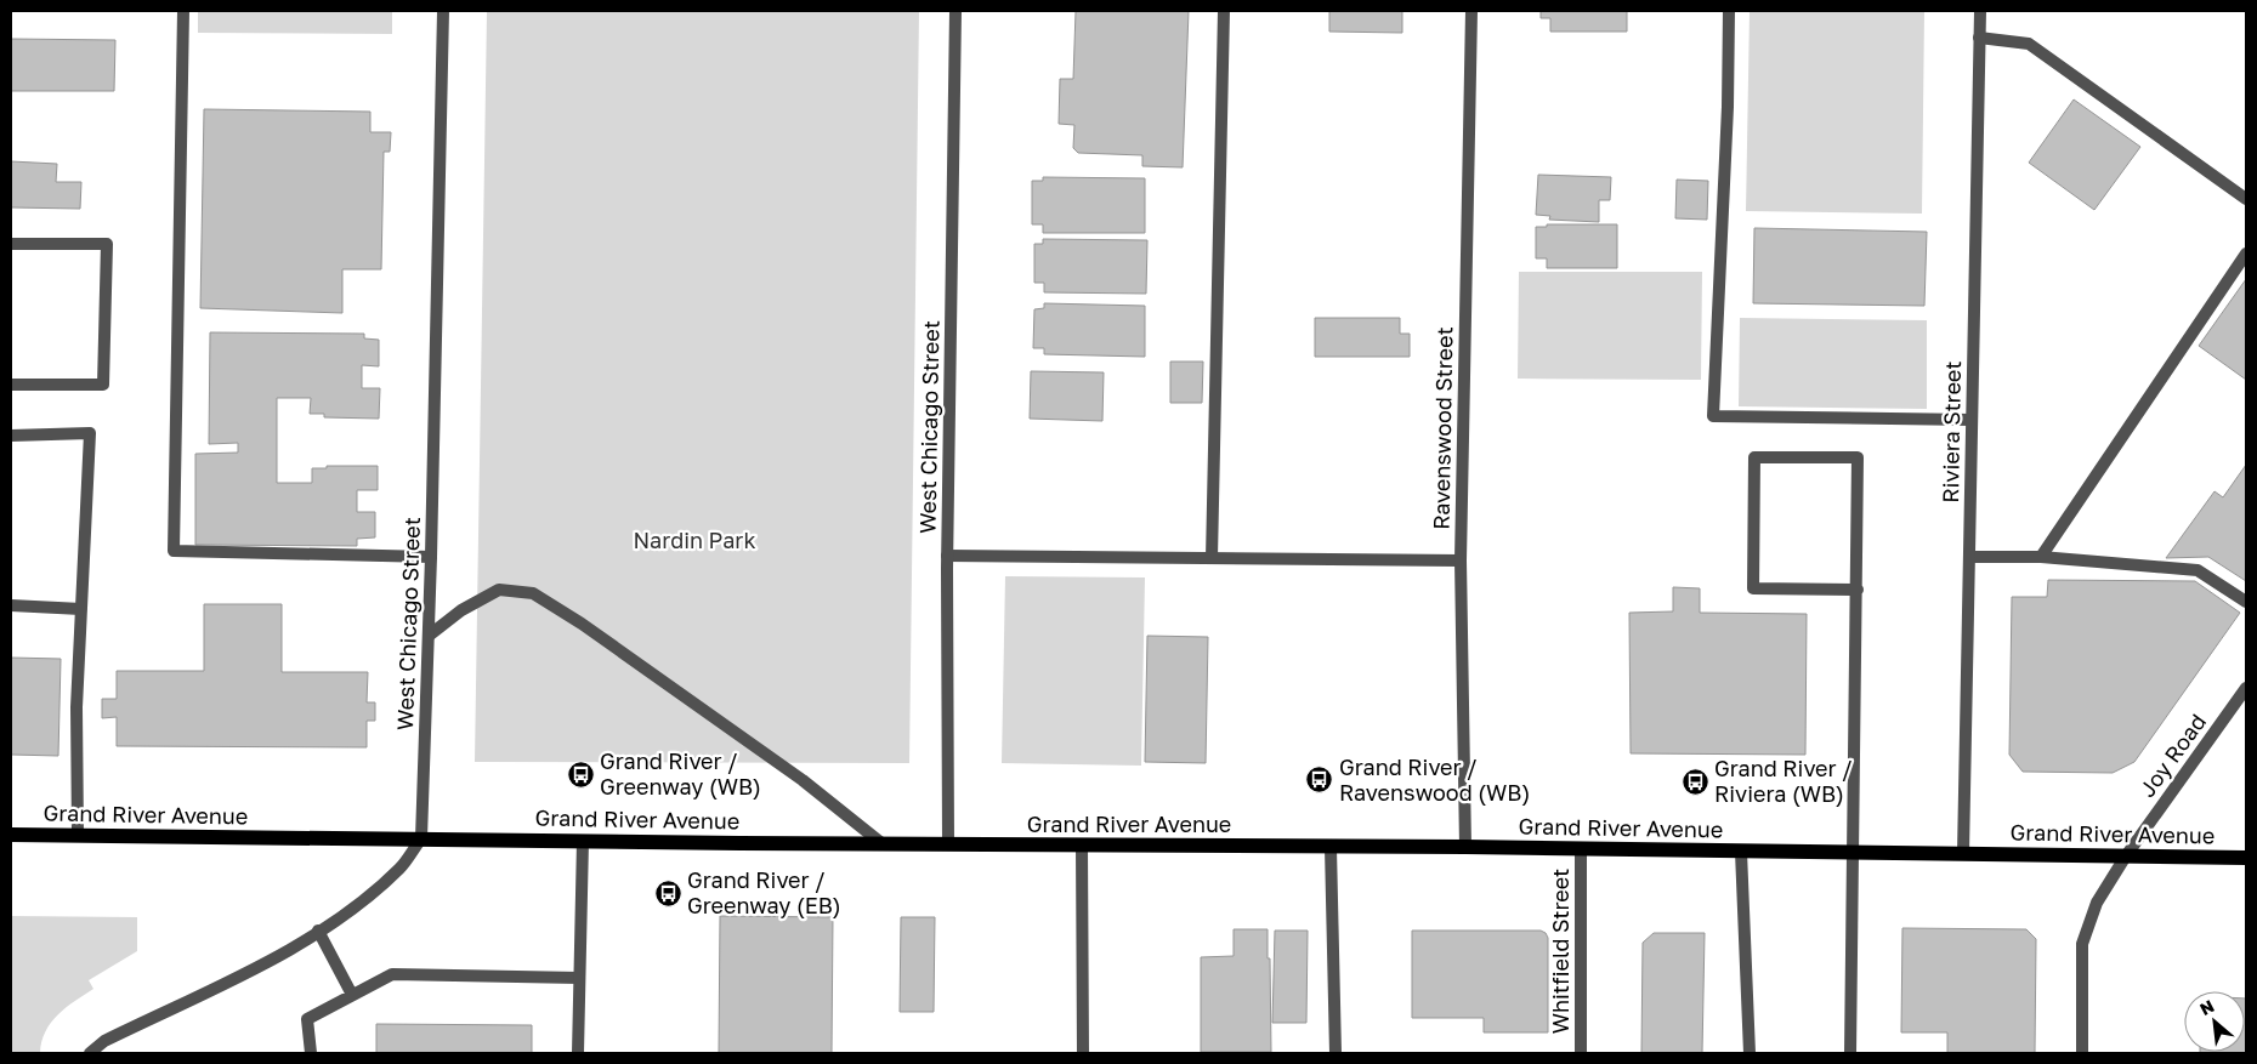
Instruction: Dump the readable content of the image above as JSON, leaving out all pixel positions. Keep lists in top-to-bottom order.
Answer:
{
  "streets": {
    "main road": ["Grand River Avenue"],
    "street": [
      "West Chicago Street",
      "Ravenswood Street",
      "Riviera Street",
      "Joy Road",
      "Whitfield Street"
    ]
  },
  "crossings": [
    ["West Chicago Street", "Grand River Avenue"],
    ["Ravenswood Street", "Grand River Avenue"],
    ["Riviera Street", "Grand River Avenue"],
    ["Joy Road", "Grand River Avenue"],
    ["Grand River Avenue", "Whitfield Street"]
  ],
  "parks": ["Nardin Park"],
  "places": {
    "bus stop": [
      "Grand River / Greenway (WB)",
      "Grand River / Ravenswood (WB)",
      "Grand River / Riviera (WB)",
      "Grand River / Greenway (EB)"
    ]
  },
  "north": "top left"
}
